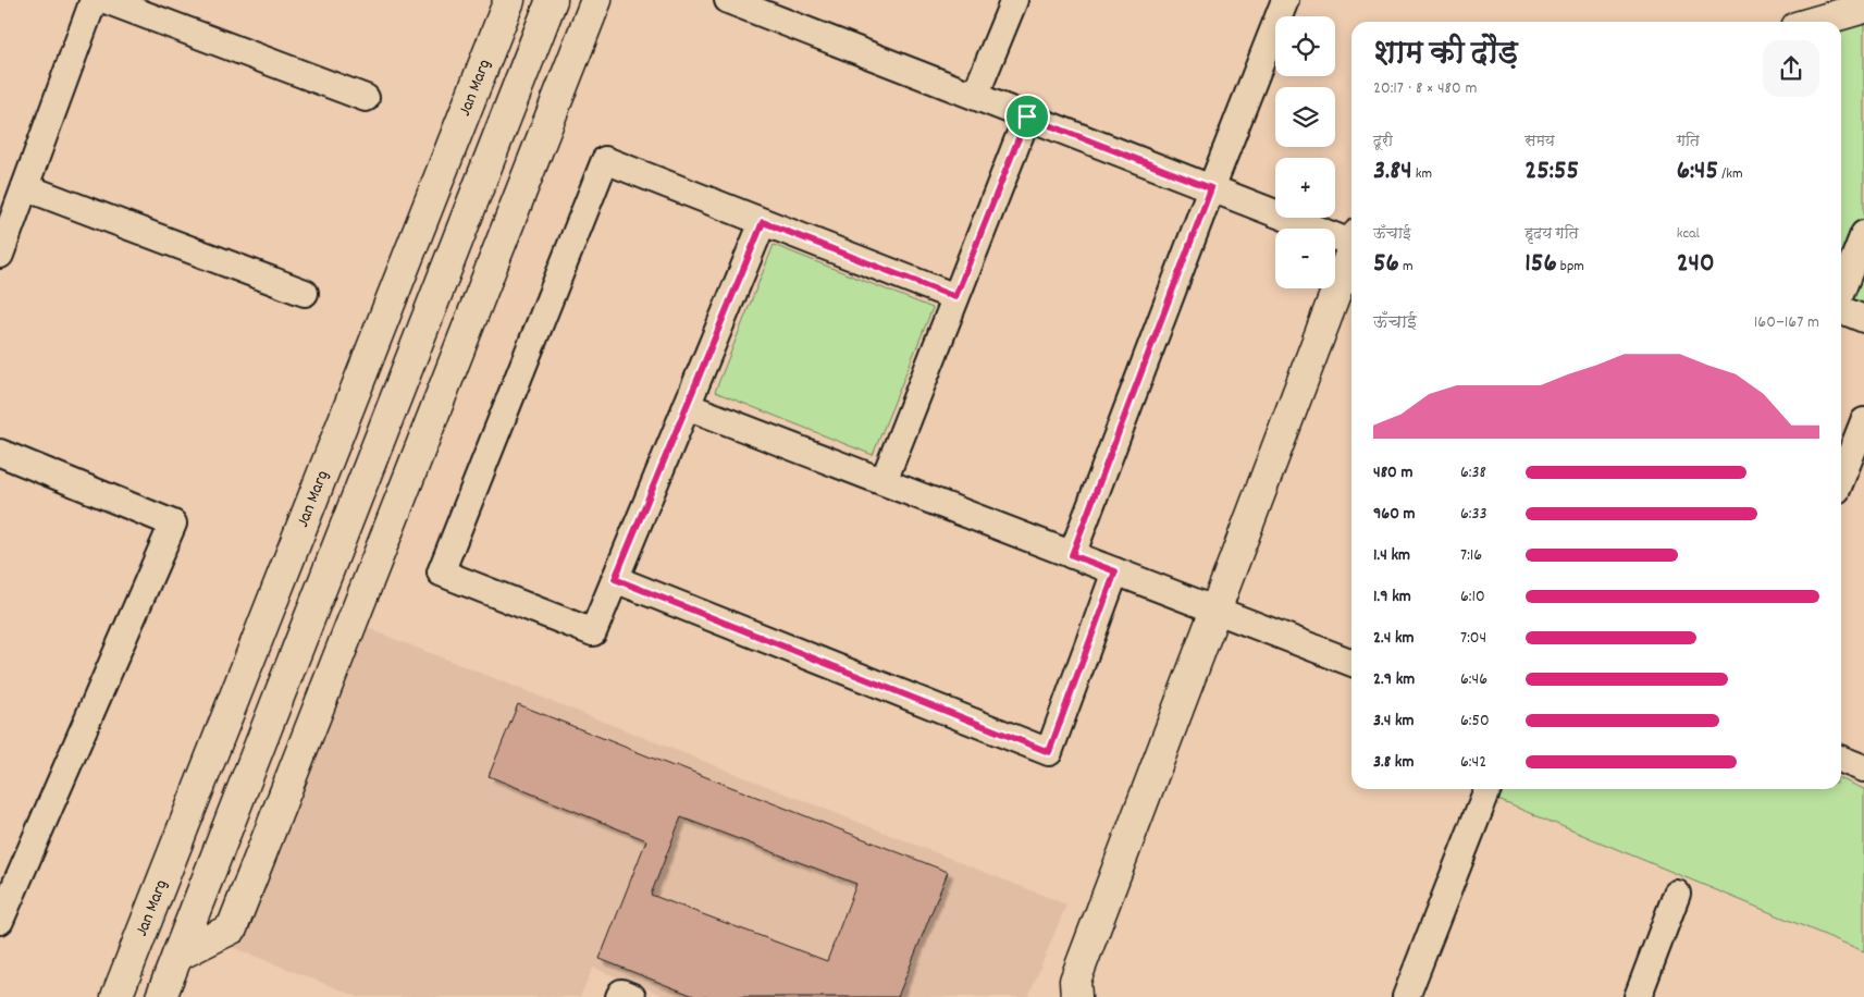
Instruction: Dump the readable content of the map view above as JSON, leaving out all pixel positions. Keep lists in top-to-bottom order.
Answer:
{
  "streets": {
    "main road": ["Jan Marg"]
  },
  "page": {
    "map_buttons": ["+", "−"],
    "heading": ["शाम की दौड़", "20:17 · 8 × 480 m"],
    "stats": [
      ["दूरी", "3.84 km"],
      ["समय", "25:55"],
      ["गति", "6:45 /km"],
      ["ऊँचाई", "56 m"],
      ["हृदय गति", "156 bpm"],
      ["kcal", "240"]
    ],
    "chart": ["ऊँचाई", "160–167 m"],
    "list": [
      {
        "name": "480 m",
        "note": "6:38"
      },
      {
        "name": "960 m",
        "note": "6:33"
      },
      {
        "name": "1.4 km",
        "note": "7:16"
      },
      {
        "name": "1.9 km",
        "note": "6:10"
      },
      {
        "name": "2.4 km",
        "note": "7:04"
      },
      {
        "name": "2.9 km",
        "note": "6:46"
      },
      {
        "name": "3.4 km",
        "note": "6:50"
      },
      {
        "name": "3.8 km",
        "note": "6:42"
      }
    ]
  }
}
